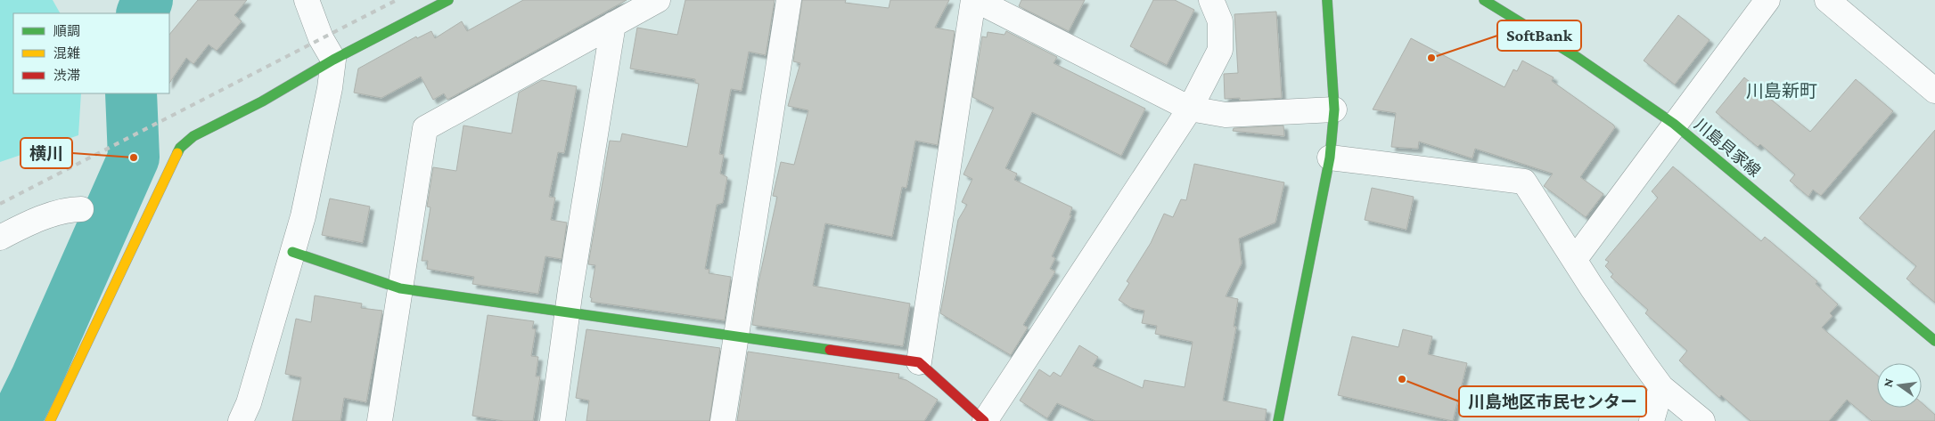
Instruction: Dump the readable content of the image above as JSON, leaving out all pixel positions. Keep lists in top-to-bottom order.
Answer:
{
  "streets": {
    "street": ["川島貝家線"]
  },
  "districts": ["川島新町"],
  "places": ["SoftBank", "横川", "川島地区市民センター"],
  "legend": ["順調", "混雑", "渋滞"],
  "north": "left"
}
